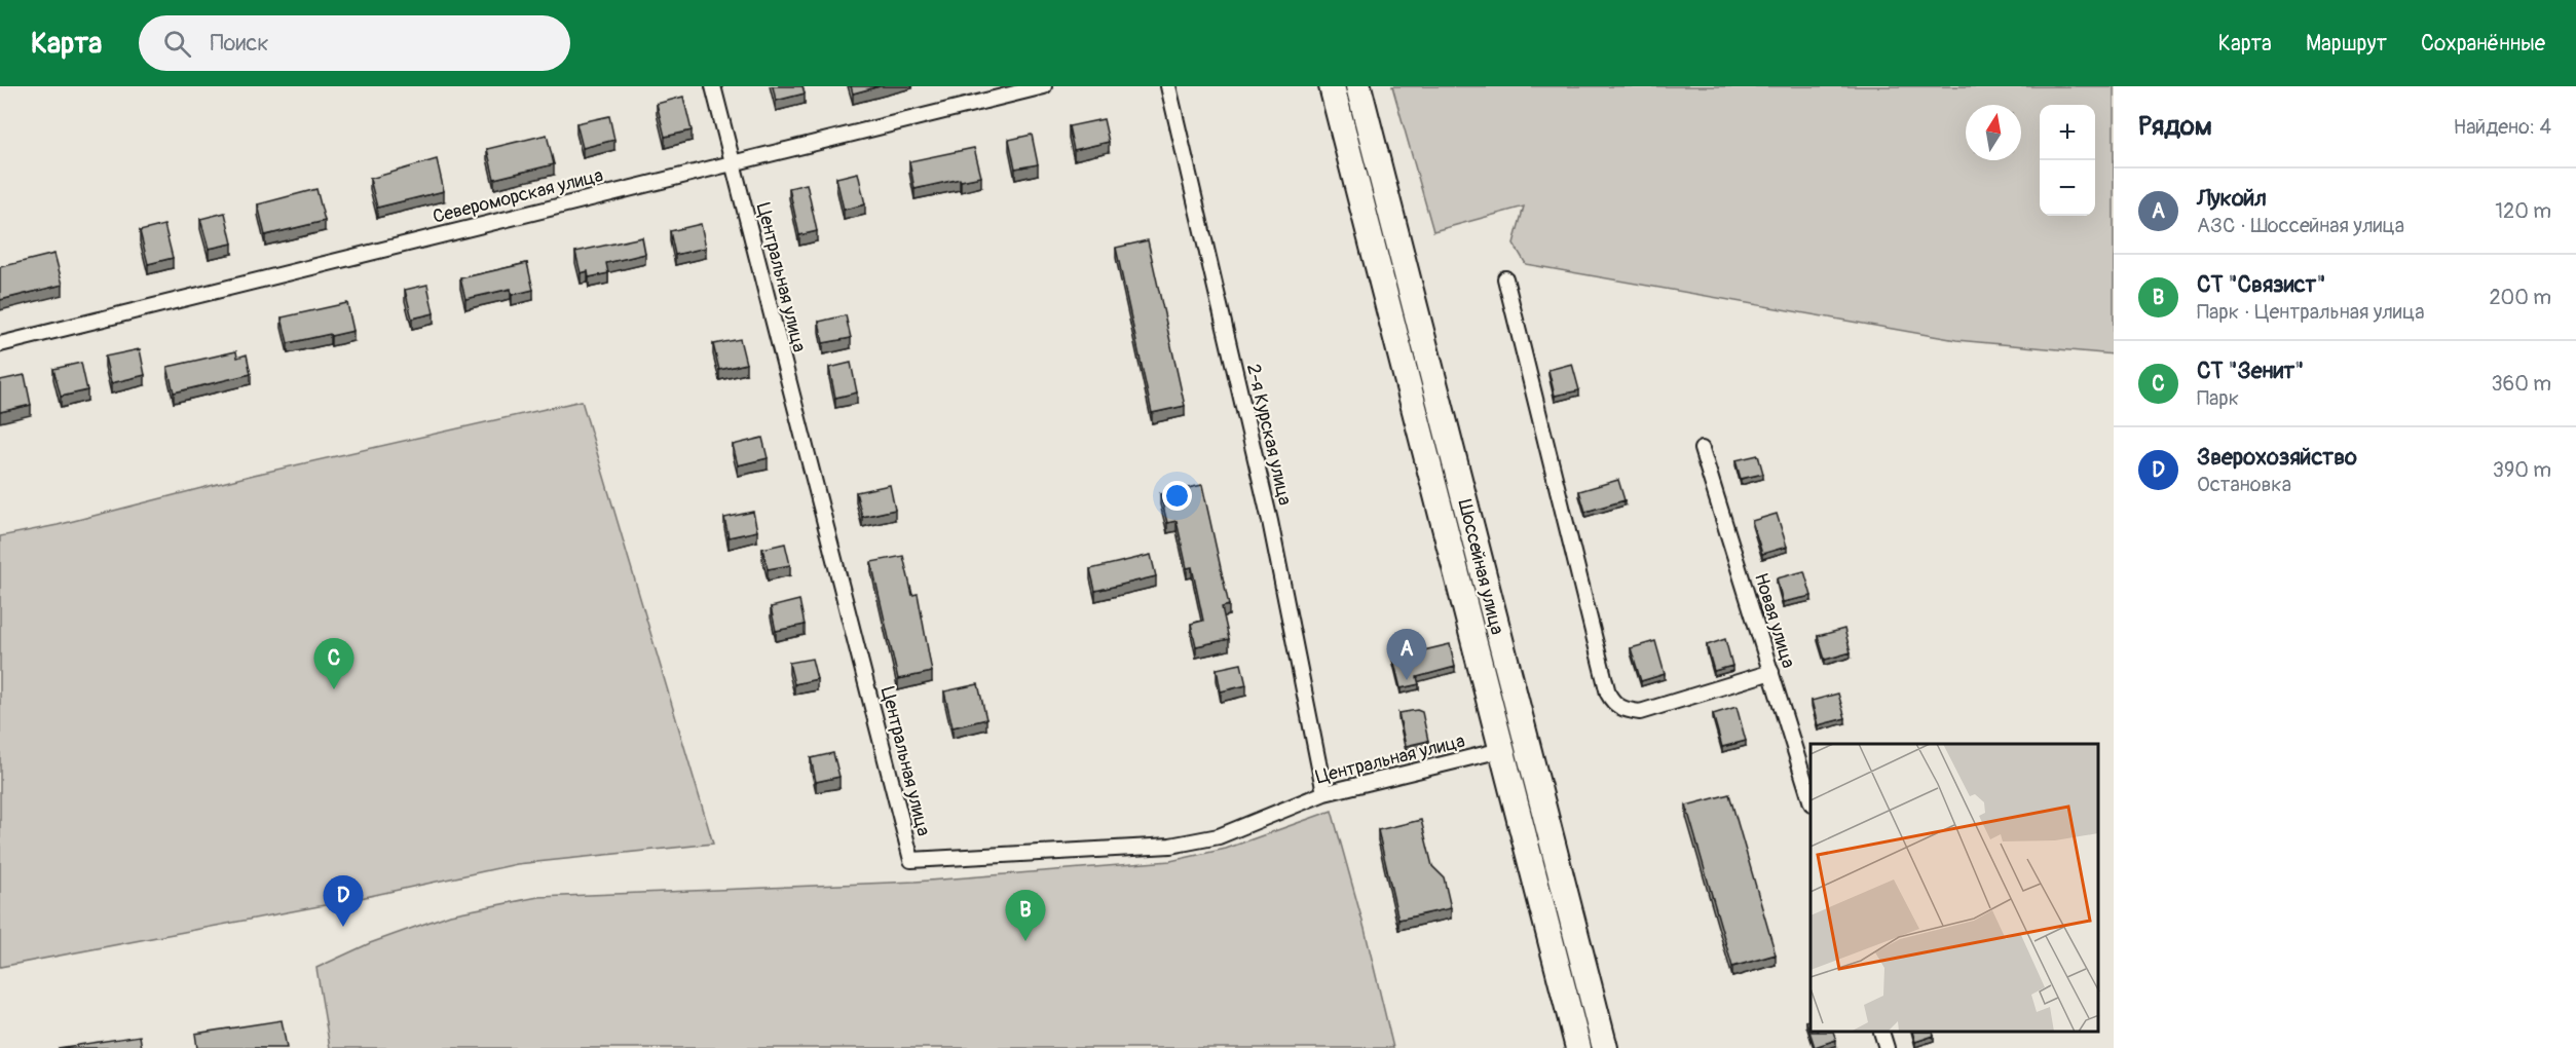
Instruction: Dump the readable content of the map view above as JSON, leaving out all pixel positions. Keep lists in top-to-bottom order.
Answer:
{
  "streets": {
    "highway": ["Шоссейная улица"],
    "street": [
      "Североморская улица",
      "Центральная улица",
      "2-я Курская улица",
      "Новая улица"
    ]
  },
  "crossings": [
    ["Североморская улица", "Центральная улица"],
    ["Центральная улица", "2-я Курская улица"],
    ["Центральная улица", "Шоссейная улица"]
  ],
  "north": "top",
  "page": {
    "header": "Карта",
    "search": "Поиск",
    "nav": ["Карта", "Маршрут", "Сохранённые"],
    "heading": ["Рядом", "Найдено: 4"],
    "map_buttons": ["+", "−"],
    "list": [
      {
        "mark": "A",
        "name": "Лукойл",
        "note": "АЗС · Шоссейная улица",
        "value": "120 m"
      },
      {
        "mark": "B",
        "name": "СТ \"Связист\"",
        "note": "Парк · Центральная улица",
        "value": "200 m"
      },
      {
        "mark": "C",
        "name": "СТ \"Зенит\"",
        "note": "Парк",
        "value": "360 m"
      },
      {
        "mark": "D",
        "name": "Зверохозяйство",
        "note": "Остановка",
        "value": "390 m"
      }
    ],
    "pins": [
      "A",
      "C",
      "D",
      "B"
    ]
  }
}
